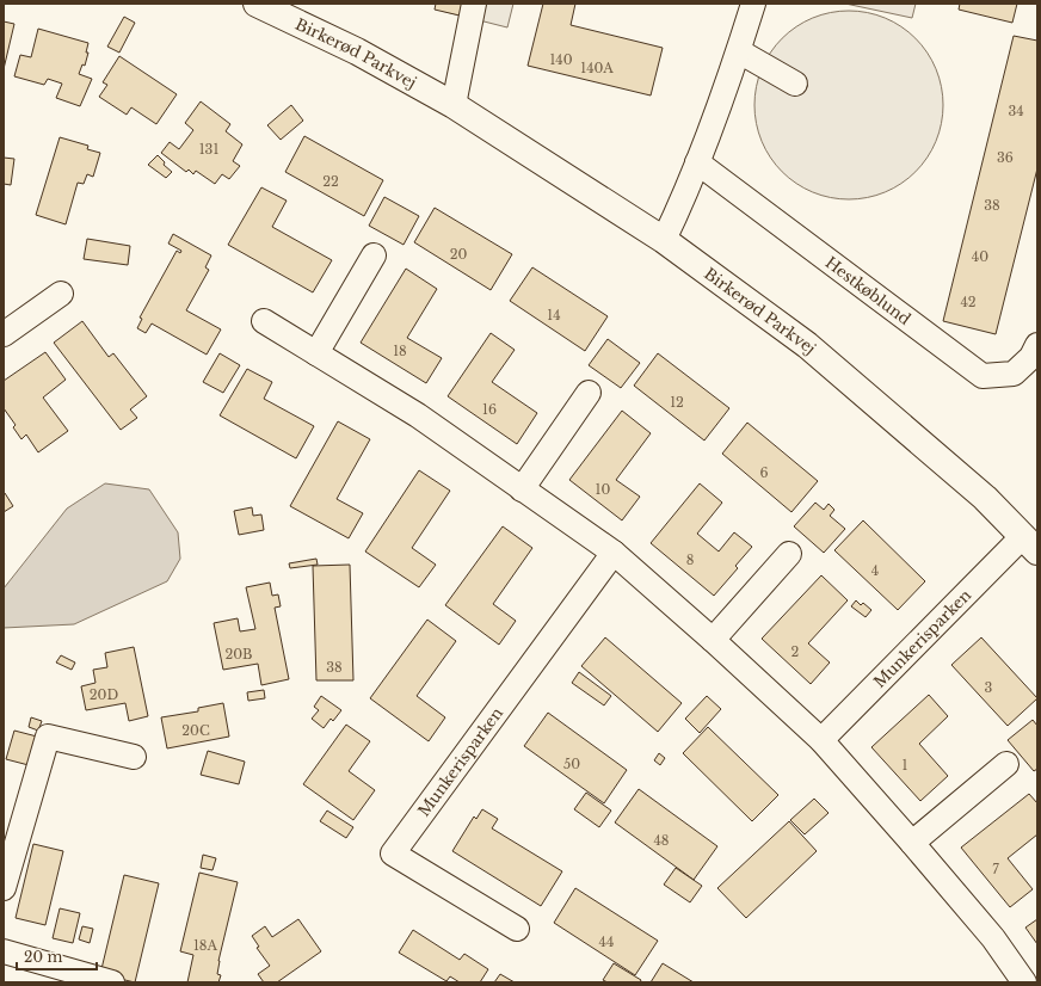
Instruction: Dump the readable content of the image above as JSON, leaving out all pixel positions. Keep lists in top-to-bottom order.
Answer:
{
  "streets": {
    "street": ["Birkerød Parkvej", "Hestkøblund", "Munkerisparken"]
  },
  "crossings": [
    ["Birkerød Parkvej", "Munkerisparken"]
  ],
  "house_numbers": [
    "140",
    "140A",
    "34",
    "131",
    "36",
    "22",
    "38",
    "20",
    "40",
    "42",
    "14",
    "18",
    "12",
    "16",
    "6",
    "10",
    "8",
    "4",
    "2",
    "20B",
    "38",
    "3",
    "20D",
    "20C",
    "50",
    "1",
    "48",
    "7",
    "44",
    "18A"
  ],
  "scale_bar": "20 m"
}
